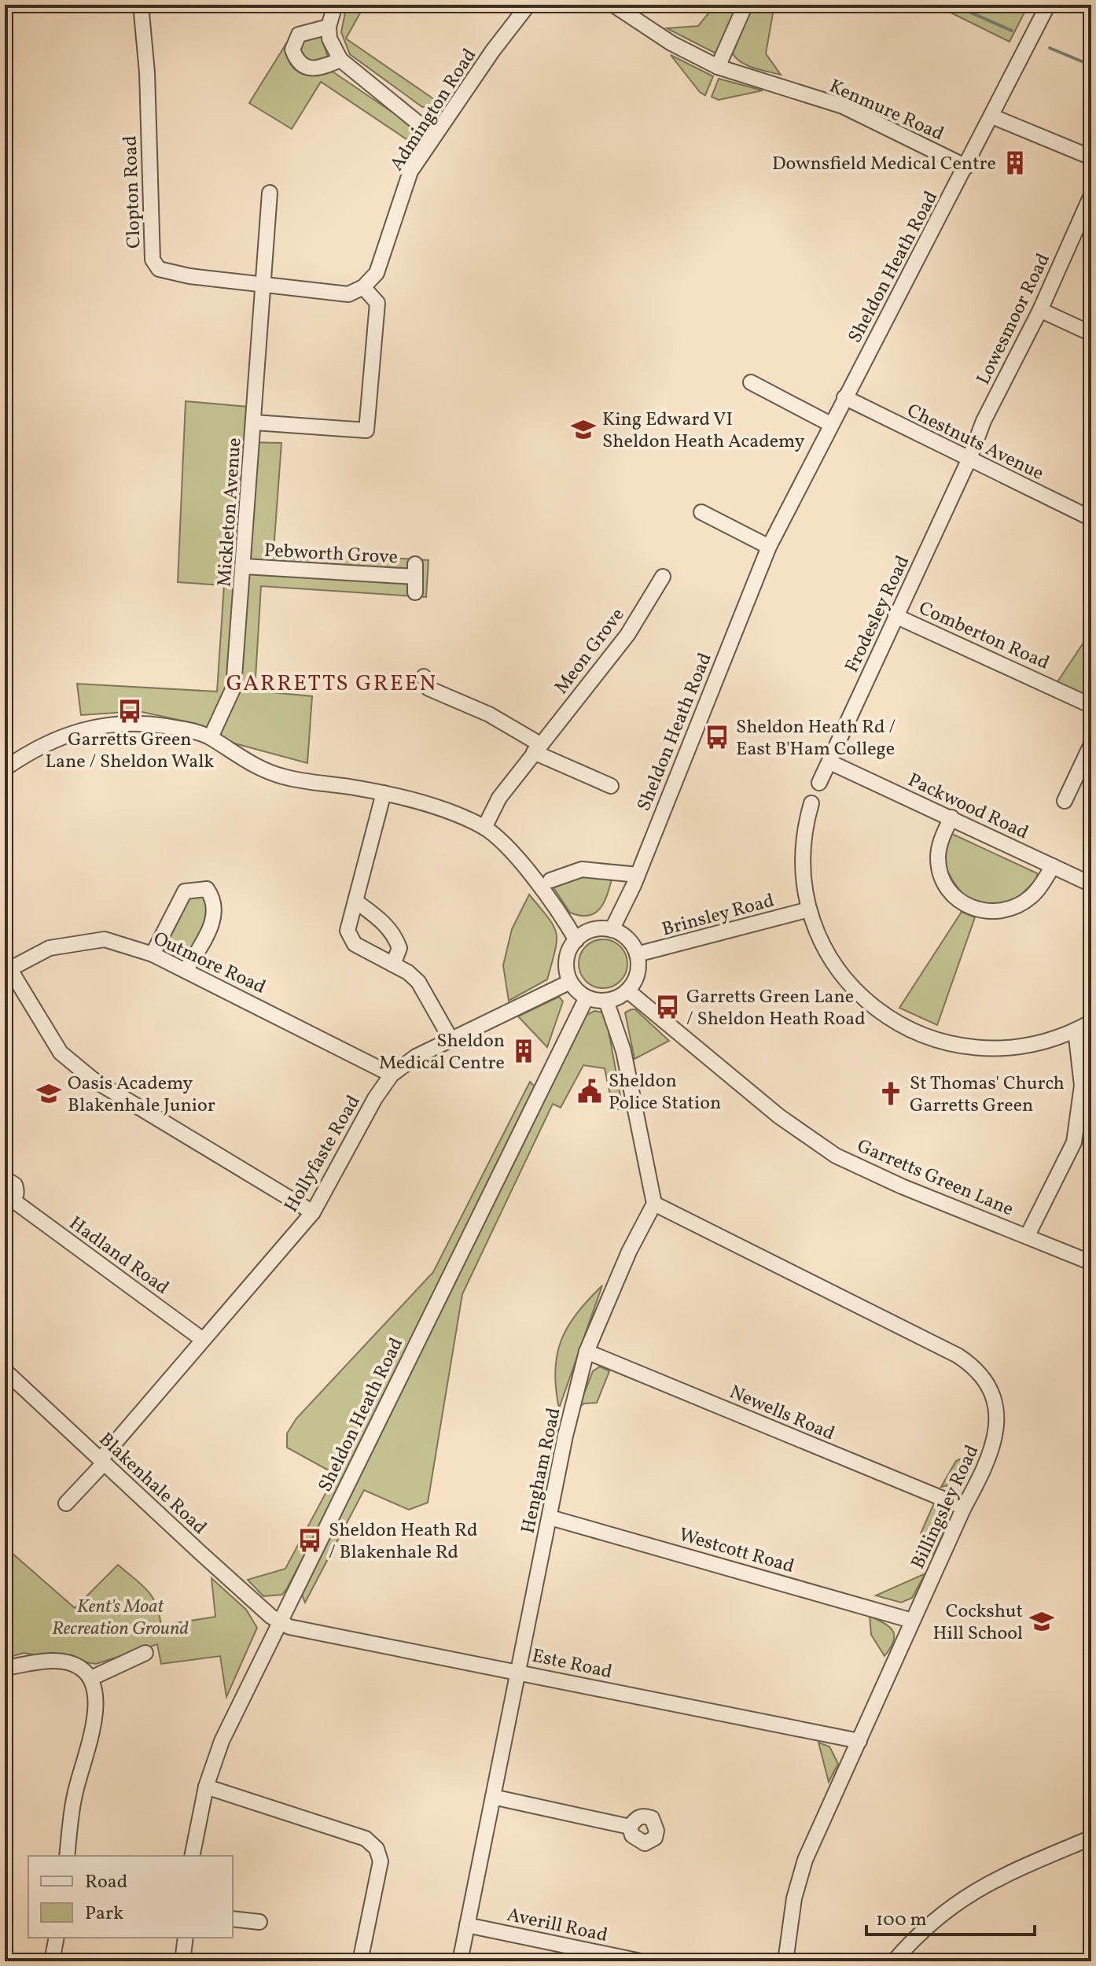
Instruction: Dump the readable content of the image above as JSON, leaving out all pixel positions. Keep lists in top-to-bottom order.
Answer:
{
  "streets": {
    "street": [
      "Admington Road",
      "Kenmure Road",
      "Clopton Road",
      "Sheldon Heath Road",
      "Lowesmoor Road",
      "Chestnuts Avenue",
      "Mickleton Avenue",
      "Pebworth Grove",
      "Frodesley Road",
      "Comberton Road",
      "Meon Grove",
      "Packwood Road",
      "Brinsley Road",
      "Outmore Road",
      "Hollyfaste Road",
      "Garretts Green Lane",
      "Hadland Road",
      "Newells Road",
      "Hengham Road",
      "Blakenhale Road",
      "Billingsley Road",
      "Westcott Road",
      "Este Road",
      "Averill Road"
    ]
  },
  "crossings": [
    ["Kenmure Road", "Sheldon Heath Road"],
    ["Clopton Road", "Mickleton Avenue"],
    ["Sheldon Heath Road", "Chestnuts Avenue"],
    ["Sheldon Heath Road", "Brinsley Road"],
    ["Sheldon Heath Road", "Hollyfaste Road"],
    ["Sheldon Heath Road", "Garretts Green Lane"],
    ["Sheldon Heath Road", "Blakenhale Road"],
    ["Sheldon Heath Road", "Este Road"],
    ["Lowesmoor Road", "Chestnuts Avenue"],
    ["Lowesmoor Road", "Frodesley Road"],
    ["Chestnuts Avenue", "Frodesley Road"],
    ["Mickleton Avenue", "Pebworth Grove"],
    ["Frodesley Road", "Comberton Road"],
    ["Frodesley Road", "Packwood Road"],
    ["Brinsley Road", "Hollyfaste Road"],
    ["Brinsley Road", "Garretts Green Lane"],
    ["Outmore Road", "Hollyfaste Road"],
    ["Hollyfaste Road", "Garretts Green Lane"],
    ["Hollyfaste Road", "Hadland Road"],
    ["Hollyfaste Road", "Blakenhale Road"],
    ["Newells Road", "Hengham Road"],
    ["Newells Road", "Billingsley Road"],
    ["Hengham Road", "Billingsley Road"],
    ["Hengham Road", "Westcott Road"],
    ["Hengham Road", "Este Road"],
    ["Hengham Road", "Averill Road"],
    ["Blakenhale Road", "Este Road"],
    ["Billingsley Road", "Westcott Road"],
    ["Billingsley Road", "Este Road"]
  ],
  "districts": ["GARRETTS GREEN"],
  "parks": ["Kent's Moat Recreation Ground"],
  "places": {
    "building": ["Downsfield Medical Centre", "Sheldon Medical Centre"],
    "school or university": ["King Edward VI Sheldon Heath Academy", "Oasis Academy Blakenhale Junior", "Cockshut Hill School"],
    "bus stop": [
      "Garretts Green Lane / Sheldon Walk",
      "Sheldon Heath Rd / East B'Ham College",
      "Garretts Green Lane / Sheldon Heath Road",
      "Sheldon Heath Rd / Blakenhale Rd"
    ],
    "public building": ["Sheldon Police Station"],
    "church": ["St Thomas' Church Garretts Green"]
  },
  "legend": ["Road", "Park"],
  "scale_bar": "100 m"
}
